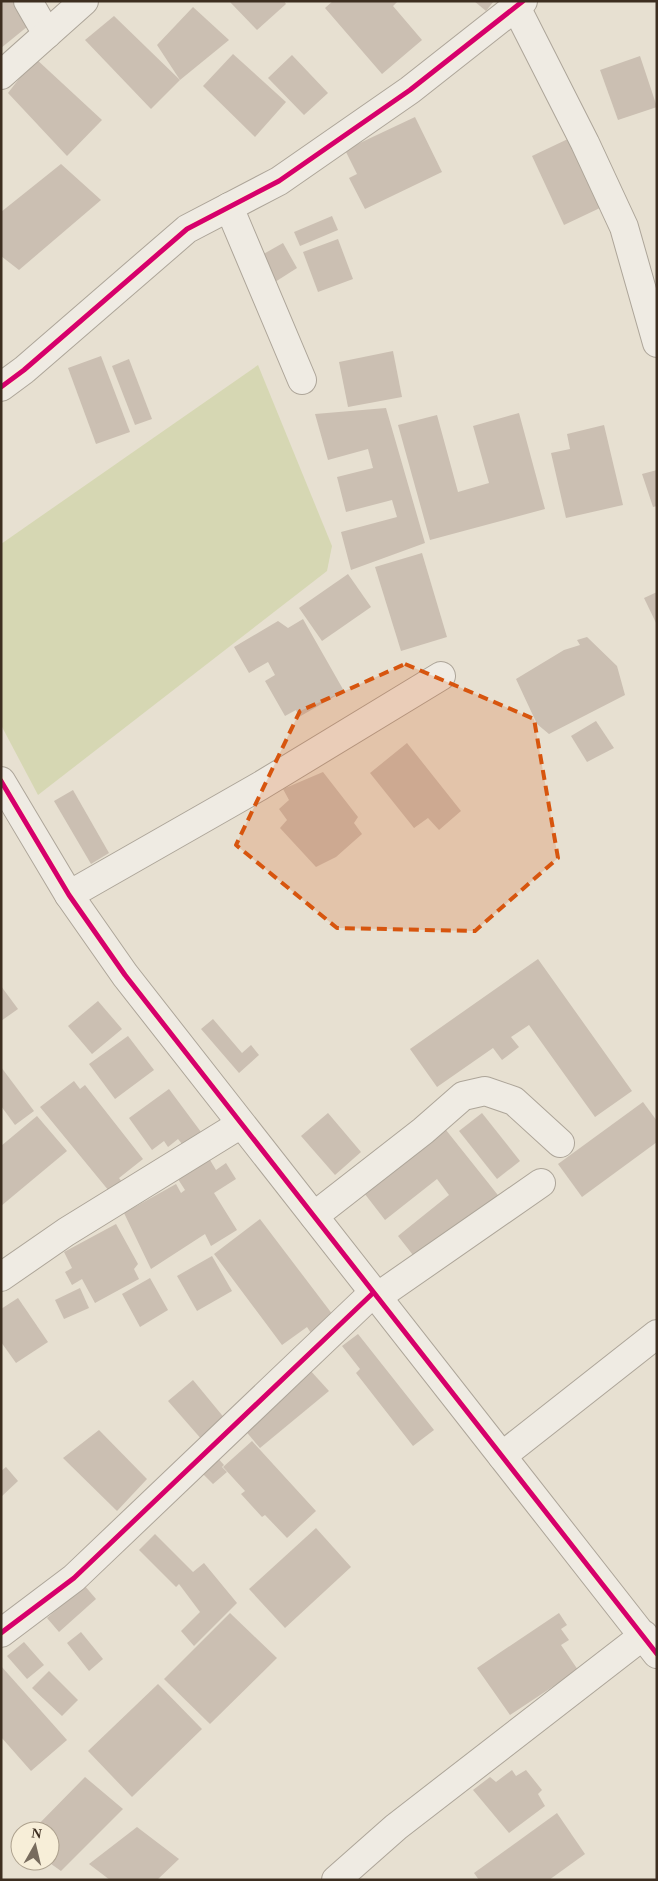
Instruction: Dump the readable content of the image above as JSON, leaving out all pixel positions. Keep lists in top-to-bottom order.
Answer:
{
  "north": "top"
}
